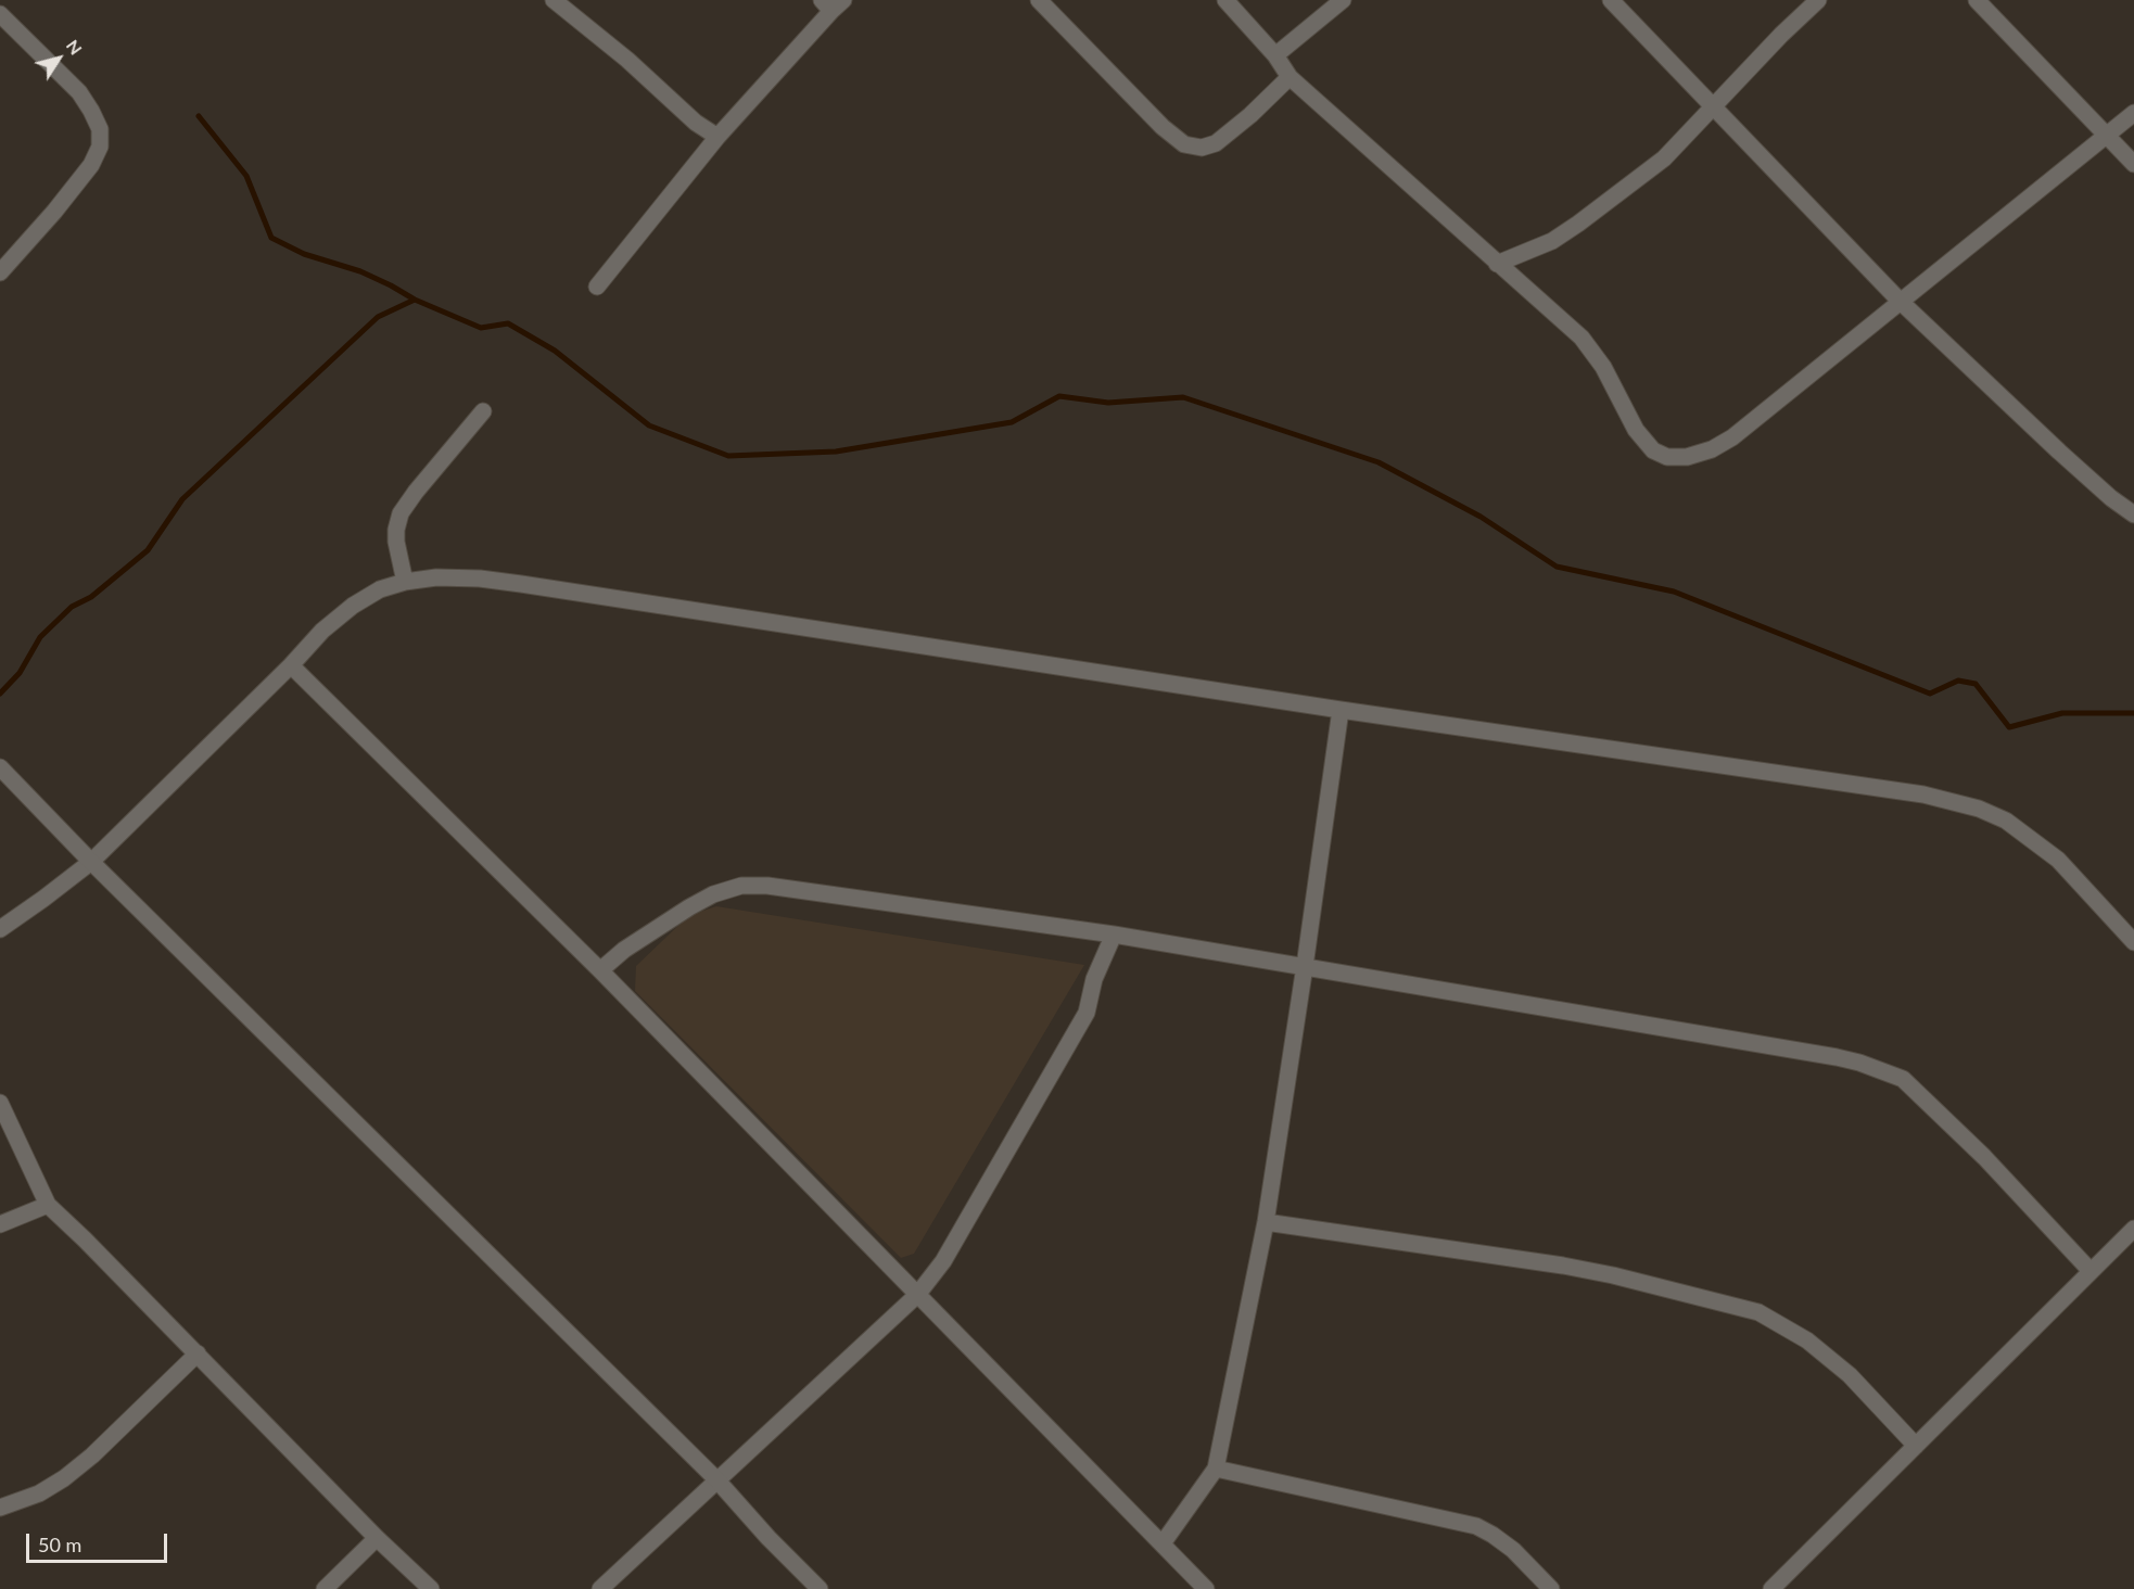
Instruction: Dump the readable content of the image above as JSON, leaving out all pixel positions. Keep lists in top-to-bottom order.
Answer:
{
  "scale_bar": "50 m",
  "north": "top right"
}
